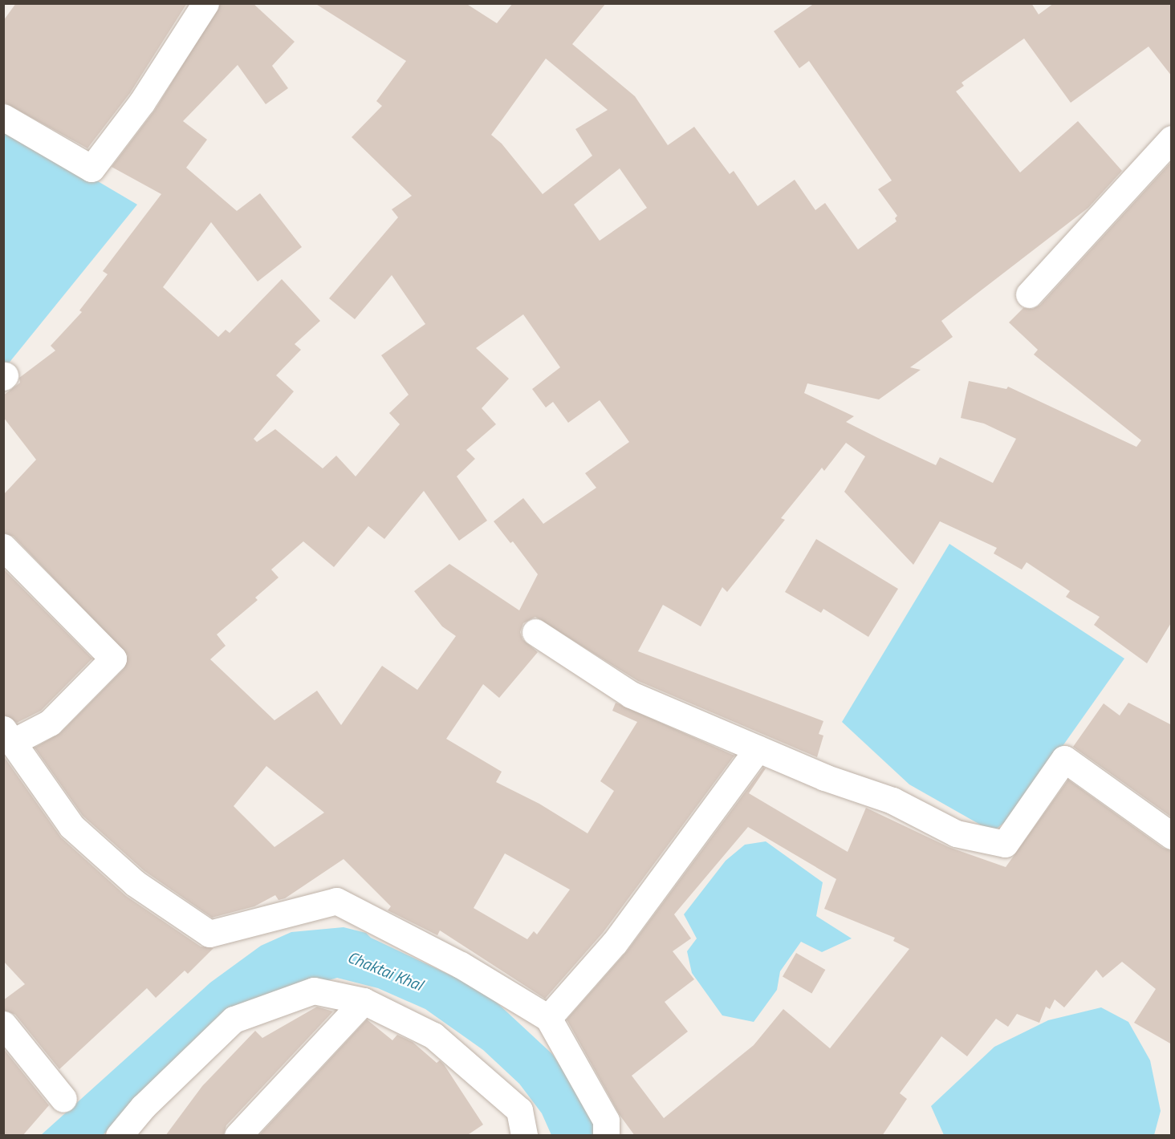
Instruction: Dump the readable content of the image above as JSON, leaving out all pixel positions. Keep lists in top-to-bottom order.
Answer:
{
  "water": ["Chaktai Khal"]
}
